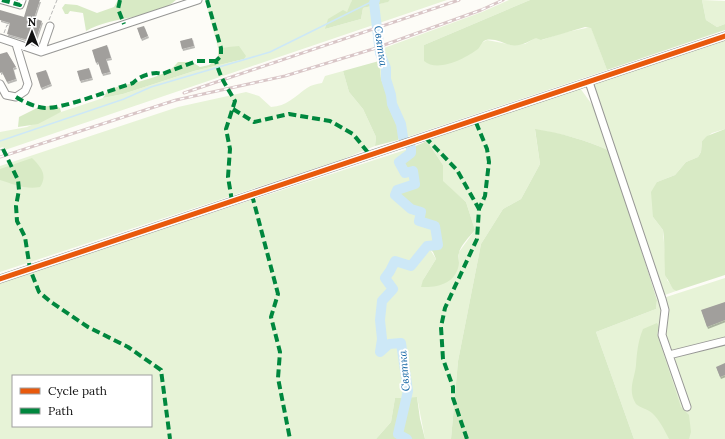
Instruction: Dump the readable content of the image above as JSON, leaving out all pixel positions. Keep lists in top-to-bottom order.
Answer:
{
  "water": ["Святка"],
  "legend": ["Cycle path", "Path"],
  "north": "top"
}
